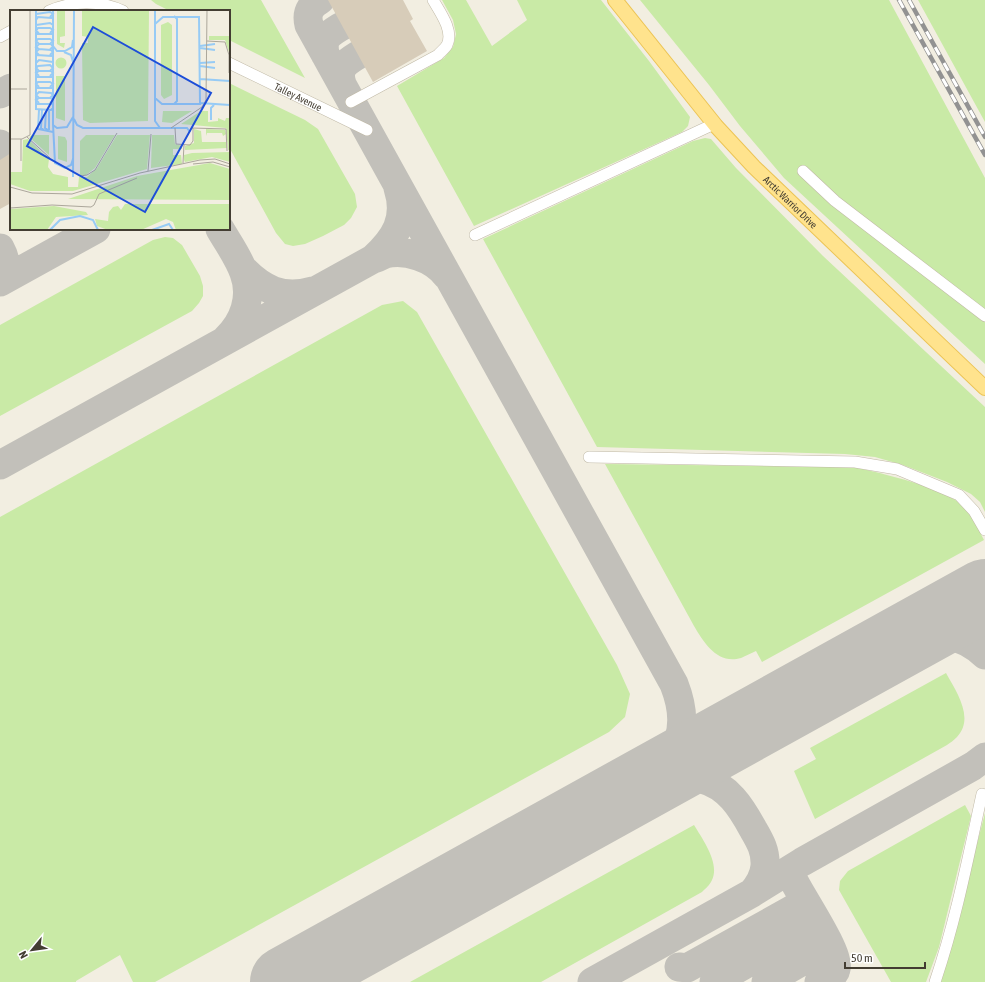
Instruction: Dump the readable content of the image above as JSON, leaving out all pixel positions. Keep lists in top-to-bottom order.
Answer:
{
  "streets": {
    "main road": ["Arctic Warrior Drive"],
    "street": ["Talley Avenue"]
  },
  "scale_bar": "50 m",
  "north": "bottom left"
}
